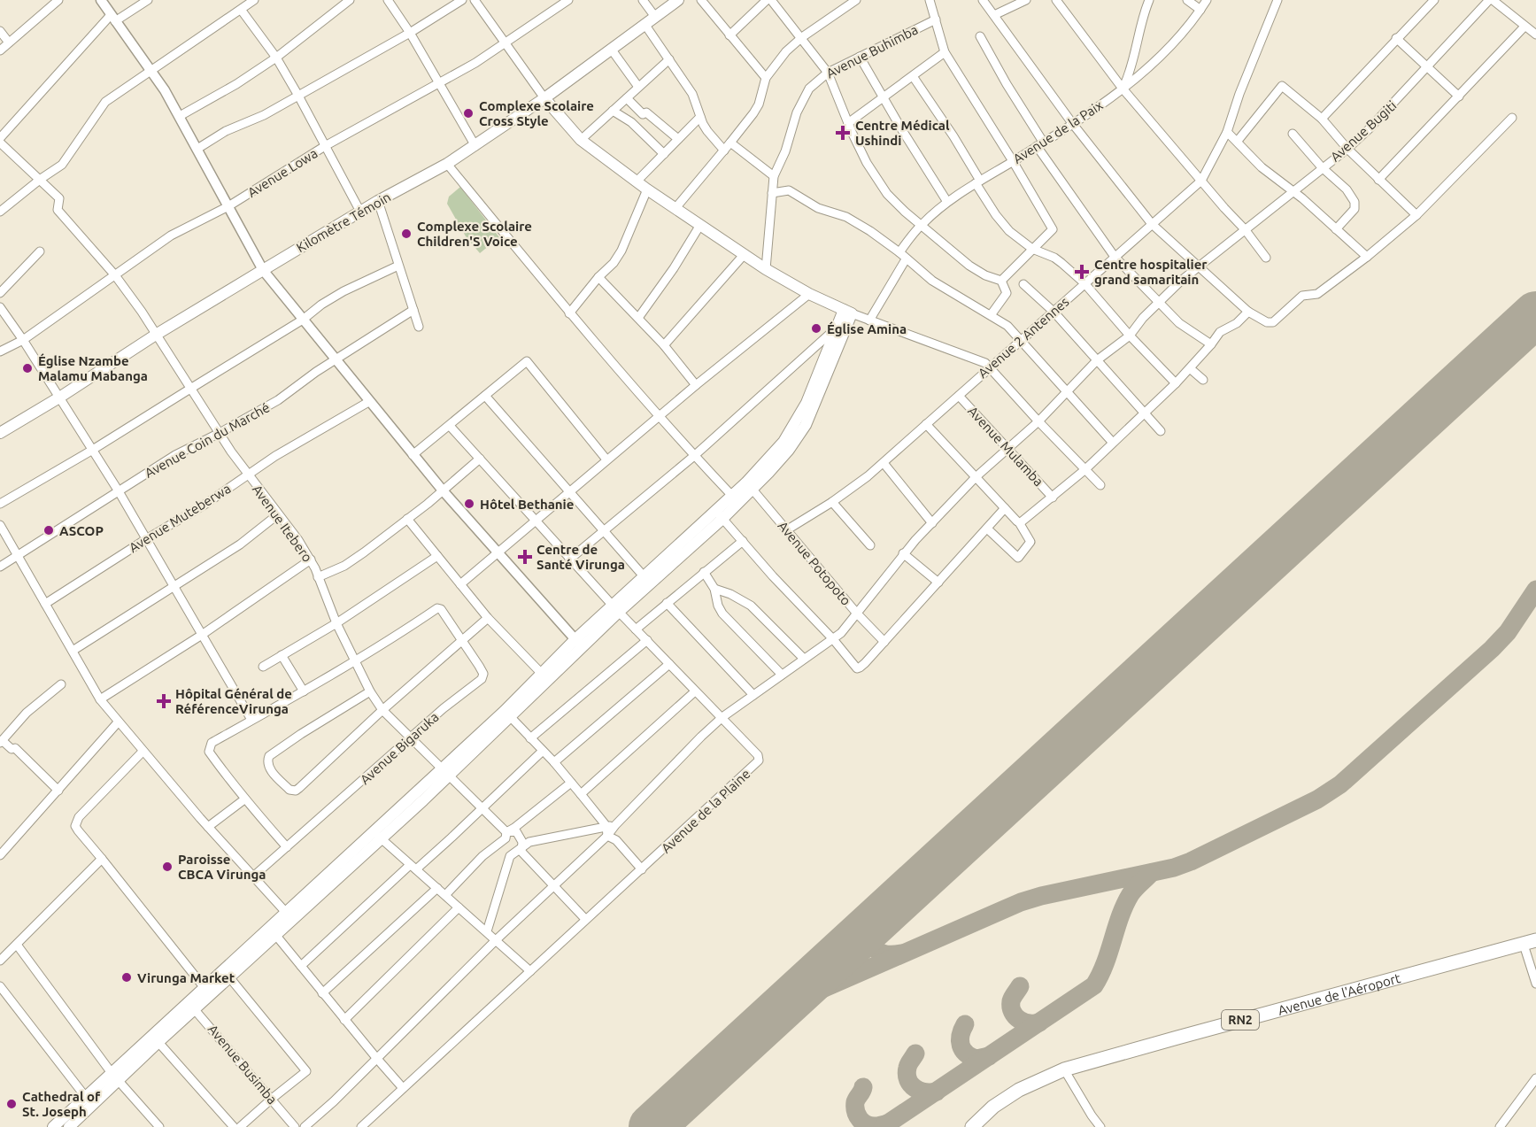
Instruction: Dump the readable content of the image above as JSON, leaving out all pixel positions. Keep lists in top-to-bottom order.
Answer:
{
  "streets": {
    "highway": ["Avenue de l'Aéroport", "RN2"],
    "main road": ["Kilomètre Témoin"],
    "street": [
      "Avenue Buhimba",
      "Avenue Bugiti",
      "Avenue de la Paix",
      "Avenue Lowa",
      "Avenue 2 Antennes",
      "Avenue Coin du Marché",
      "Avenue Mulamba",
      "Avenue Muteberwa",
      "Avenue Itebero",
      "Avenue Potopoto",
      "Avenue Bigaruka",
      "Avenue de la Plaine",
      "Avenue Busimba"
    ]
  },
  "crossings": [
    ["Avenue Bugiti", "Avenue Mulamba"],
    ["Avenue Bugiti", "Avenue Itebero"],
    ["Avenue Bugiti", "Avenue Potopoto"],
    ["Avenue Bugiti", "Avenue de la Plaine"],
    ["Avenue Lowa", "Avenue Itebero"],
    ["Kilomètre Témoin", "Avenue Itebero"],
    ["Avenue 2 Antennes", "Avenue Mulamba"],
    ["Avenue 2 Antennes", "Avenue Potopoto"],
    ["Avenue Coin du Marché", "Avenue Itebero"],
    ["Avenue Muteberwa", "Avenue Itebero"],
    ["Avenue Itebero", "Avenue Bigaruka"],
    ["Avenue Itebero", "Avenue de la Plaine"]
  ],
  "places": {
    "other": [
      "Complexe Scolaire Cross Style",
      "Complexe Scolaire Children'S Voice",
      "Église Amina",
      "Église Nzambe Malamu Mabanga",
      "Hôtel Bethanie",
      "ASCOP",
      "Paroisse CBCA Virunga",
      "Virunga Market",
      "Cathedral of St. Joseph"
    ],
    "health": [
      "Centre Médical Ushindi",
      "Centre hospitalier grand samaritain",
      "Centre de Santé Virunga",
      "Hôpital Général de RéférenceVirunga"
    ]
  }
}
